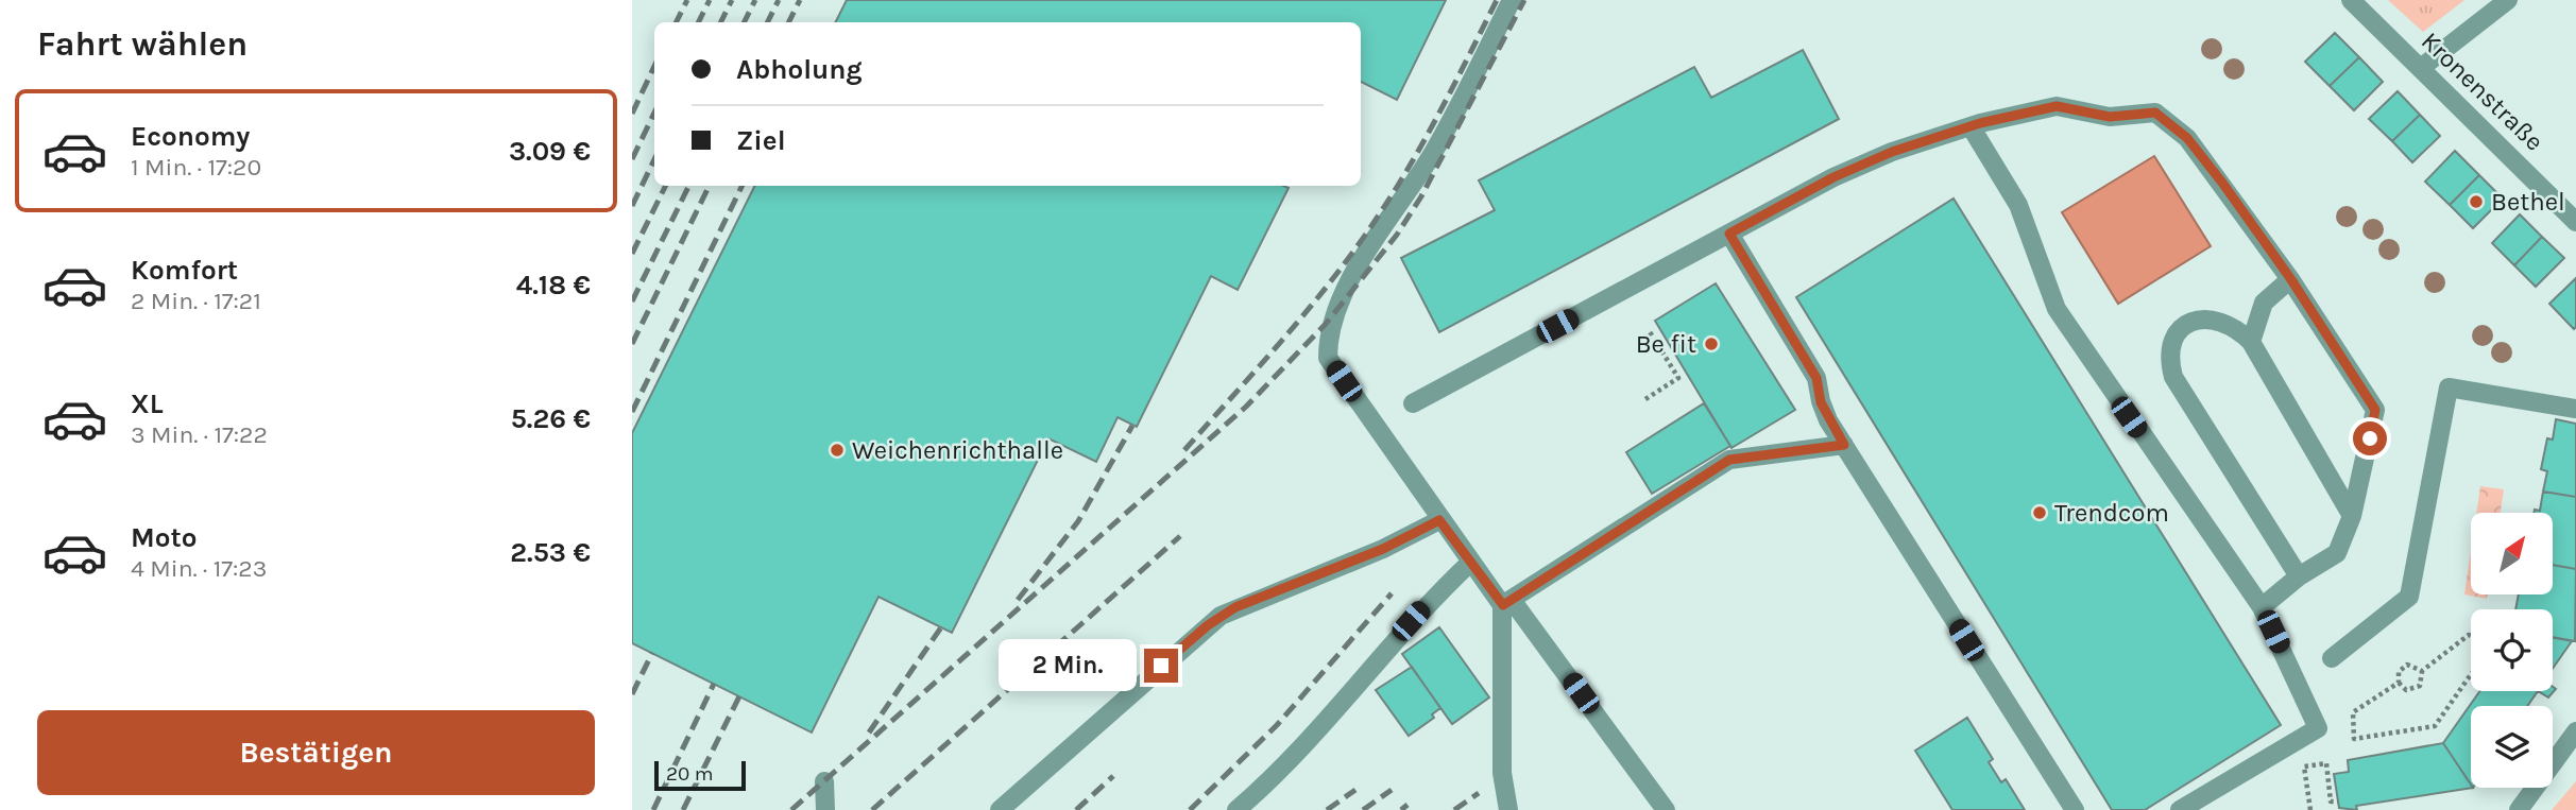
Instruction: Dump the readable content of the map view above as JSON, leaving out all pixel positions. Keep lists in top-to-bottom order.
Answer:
{
  "streets": {
    "street": ["Kronenstraße"]
  },
  "places": [
    "Bethel",
    "Be fit",
    "Weichenrichthalle",
    "Trendcom"
  ],
  "scale_bar": "20 m",
  "north": "top right",
  "page": {
    "heading": "Fahrt wählen",
    "banner": ["Abholung", "Ziel"],
    "list": [
      {
        "name": "Economy",
        "note": "1 Min. · 17:20",
        "value": "3.09 €"
      },
      {
        "name": "Komfort",
        "note": "2 Min. · 17:21",
        "value": "4.18 €"
      },
      {
        "name": "XL",
        "note": "3 Min. · 17:22",
        "value": "5.26 €"
      },
      {
        "name": "Moto",
        "note": "4 Min. · 17:23",
        "value": "2.53 €"
      }
    ],
    "bubble": "2 Min.",
    "buttons": "Bestätigen",
    "scale": "20 m"
  }
}
